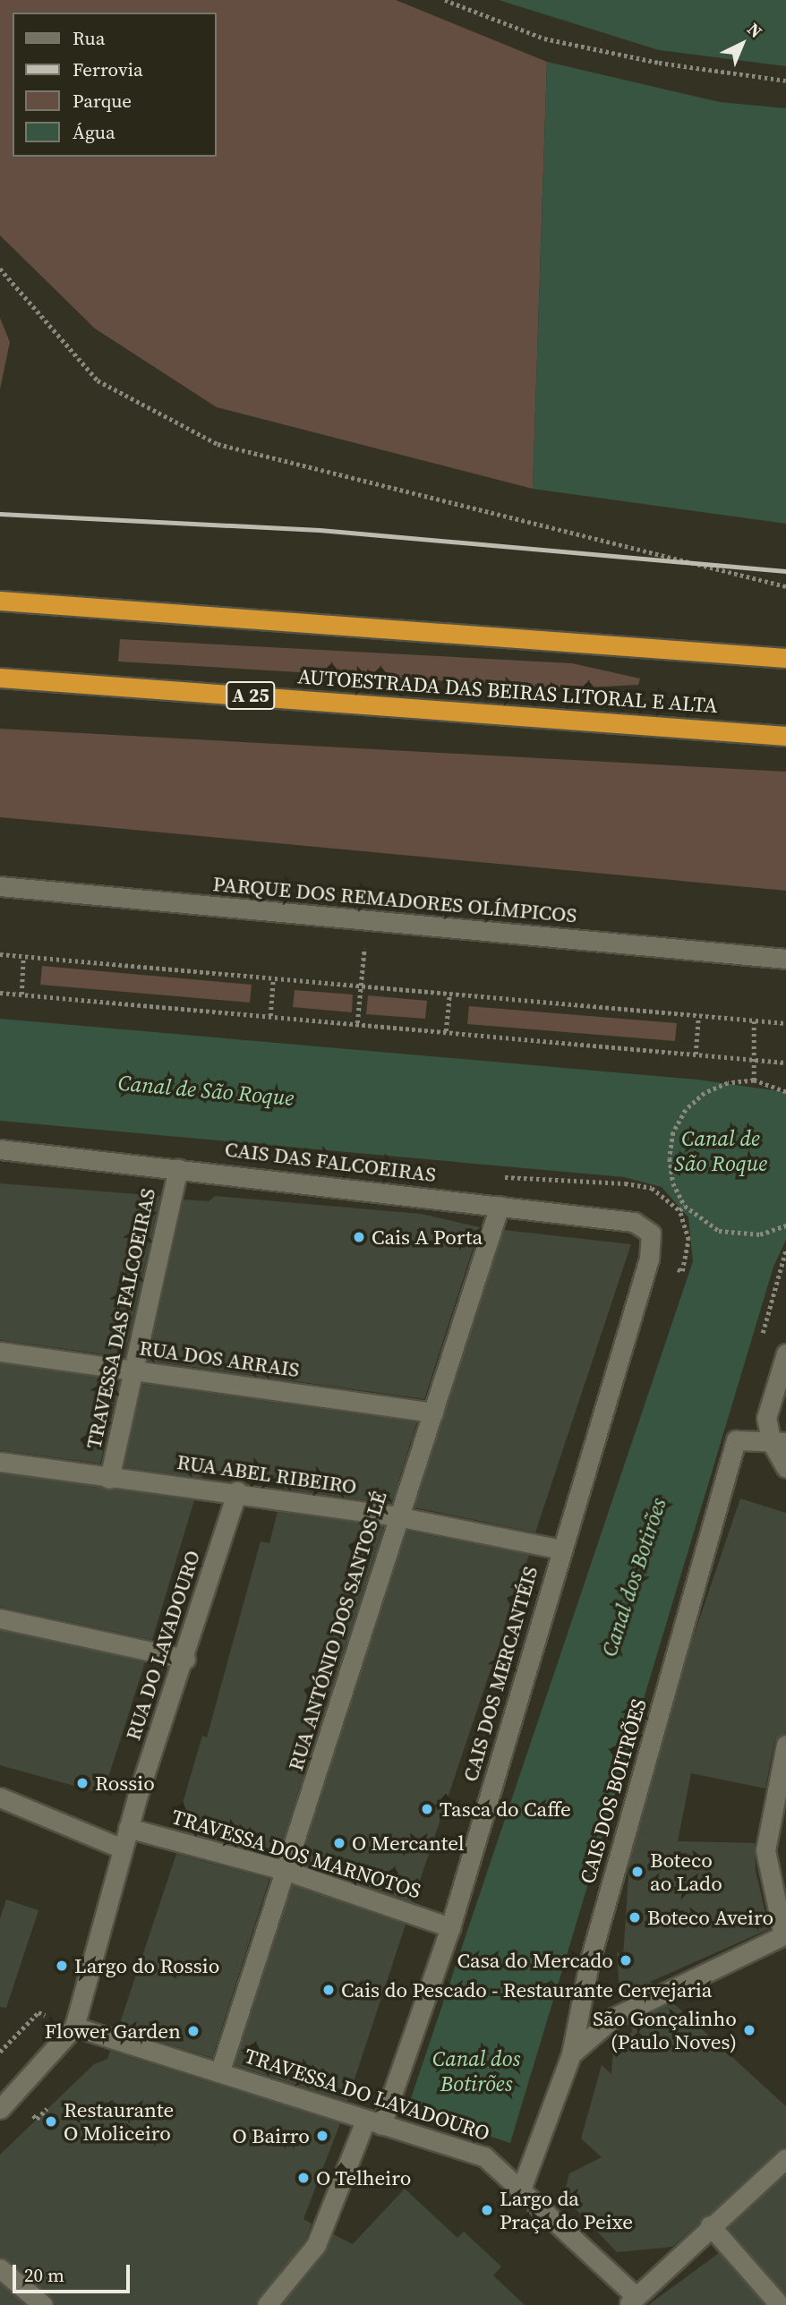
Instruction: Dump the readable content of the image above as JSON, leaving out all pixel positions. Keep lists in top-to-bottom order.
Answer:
{
  "streets": {
    "highway": ["AUTOESTRADA DAS BEIRAS LITORAL E ALTA", "A 25"],
    "street": [
      "PARQUE DOS REMADORES OLÍMPICOS",
      "CAIS DAS FALCOEIRAS",
      "TRAVESSA DAS FALCOEIRAS",
      "RUA DOS ARRAIS",
      "RUA ABEL RIBEIRO",
      "RUA ANTÓNIO DOS SANTOS LÉ",
      "RUA DO LAVADOURO",
      "CAIS DOS MERCANTÉIS",
      "CAIS DOS BOITRÕES",
      "TRAVESSA DOS MARNOTOS",
      "TRAVESSA DO LAVADOURO"
    ]
  },
  "crossings": [
    ["CAIS DAS FALCOEIRAS", "TRAVESSA DAS FALCOEIRAS"],
    ["CAIS DAS FALCOEIRAS", "RUA ANTÓNIO DOS SANTOS LÉ"],
    ["CAIS DAS FALCOEIRAS", "CAIS DOS MERCANTÉIS"],
    ["TRAVESSA DAS FALCOEIRAS", "RUA DOS ARRAIS"],
    ["TRAVESSA DAS FALCOEIRAS", "RUA ABEL RIBEIRO"],
    ["RUA DOS ARRAIS", "RUA ANTÓNIO DOS SANTOS LÉ"],
    ["RUA ABEL RIBEIRO", "RUA ANTÓNIO DOS SANTOS LÉ"],
    ["RUA ABEL RIBEIRO", "RUA DO LAVADOURO"],
    ["RUA ABEL RIBEIRO", "CAIS DOS MERCANTÉIS"],
    ["RUA ANTÓNIO DOS SANTOS LÉ", "TRAVESSA DOS MARNOTOS"],
    ["RUA ANTÓNIO DOS SANTOS LÉ", "TRAVESSA DO LAVADOURO"],
    ["RUA DO LAVADOURO", "TRAVESSA DOS MARNOTOS"],
    ["CAIS DOS MERCANTÉIS", "TRAVESSA DOS MARNOTOS"],
    ["CAIS DOS MERCANTÉIS", "TRAVESSA DO LAVADOURO"],
    ["CAIS DOS BOITRÕES", "TRAVESSA DO LAVADOURO"]
  ],
  "water": ["Canal de São Roque", "Canal dos Botirões"],
  "places": [
    "Cais A Porta",
    "Rossio",
    "Tasca do Caffe",
    "O Mercantel",
    "Boteco ao Lado",
    "Boteco Aveiro",
    "Casa do Mercado",
    "Largo do Rossio",
    "Cais do Pescado - Restaurante Cervejaria",
    "São Gonçalinho (Paulo Noves)",
    "Flower Garden",
    "Restaurante O Moliceiro",
    "O Bairro",
    "O Telheiro",
    "Largo da Praça do Peixe"
  ],
  "legend": [
    "Rua",
    "Ferrovia",
    "Parque",
    "Água"
  ],
  "scale_bar": "20 m",
  "north": "top right"
}
